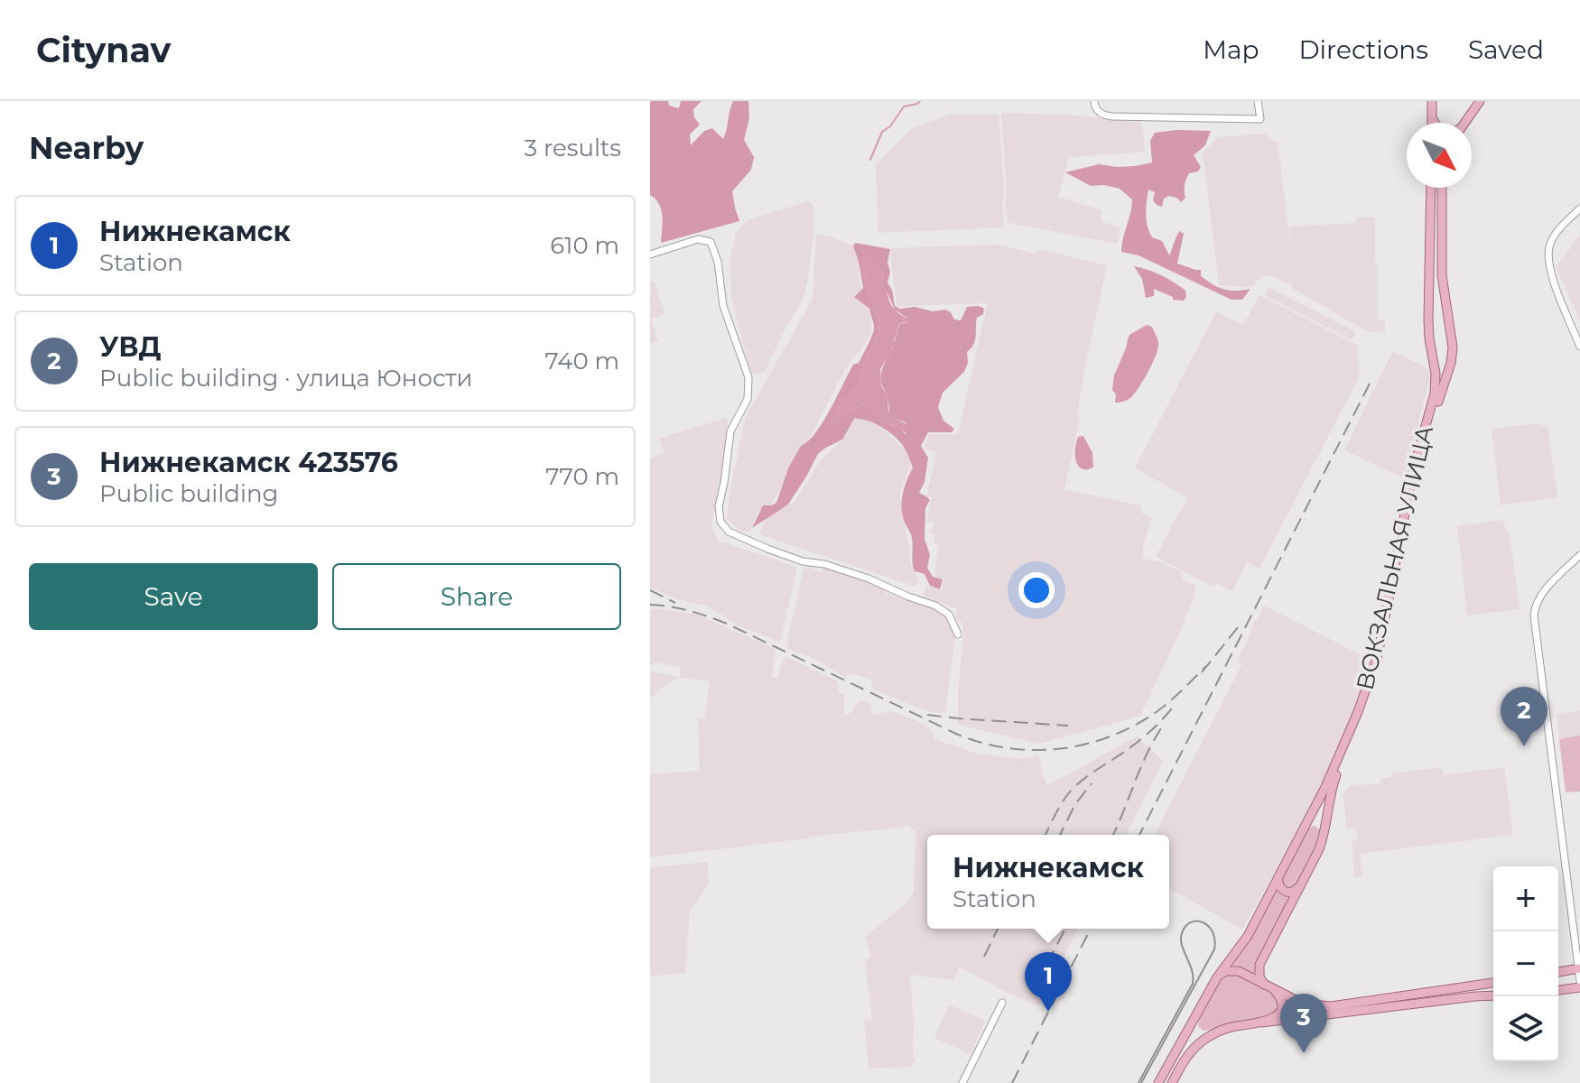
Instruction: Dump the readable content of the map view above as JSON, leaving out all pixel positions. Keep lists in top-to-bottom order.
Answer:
{
  "streets": {
    "main road": ["ВОКЗАЛЬНАЯ УЛИЦА"]
  },
  "north": "bottom right",
  "page": {
    "header": "Citynav",
    "nav": ["Map", "Directions", "Saved"],
    "heading": ["Nearby", "3 results"],
    "list": [
      {
        "mark": "1",
        "name": "Нижнекамск",
        "note": "Station",
        "value": "610 m"
      },
      {
        "mark": "2",
        "name": "УВД",
        "note": "Public building · улица Юности",
        "value": "740 m"
      },
      {
        "mark": "3",
        "name": "Нижнекамск 423576",
        "note": "Public building",
        "value": "770 m"
      }
    ],
    "buttons": ["Save", "Share"],
    "pins": ["2", "1", "3"],
    "popup": ["Нижнекамск", "Station"],
    "map_buttons": ["+", "−"]
  }
}
